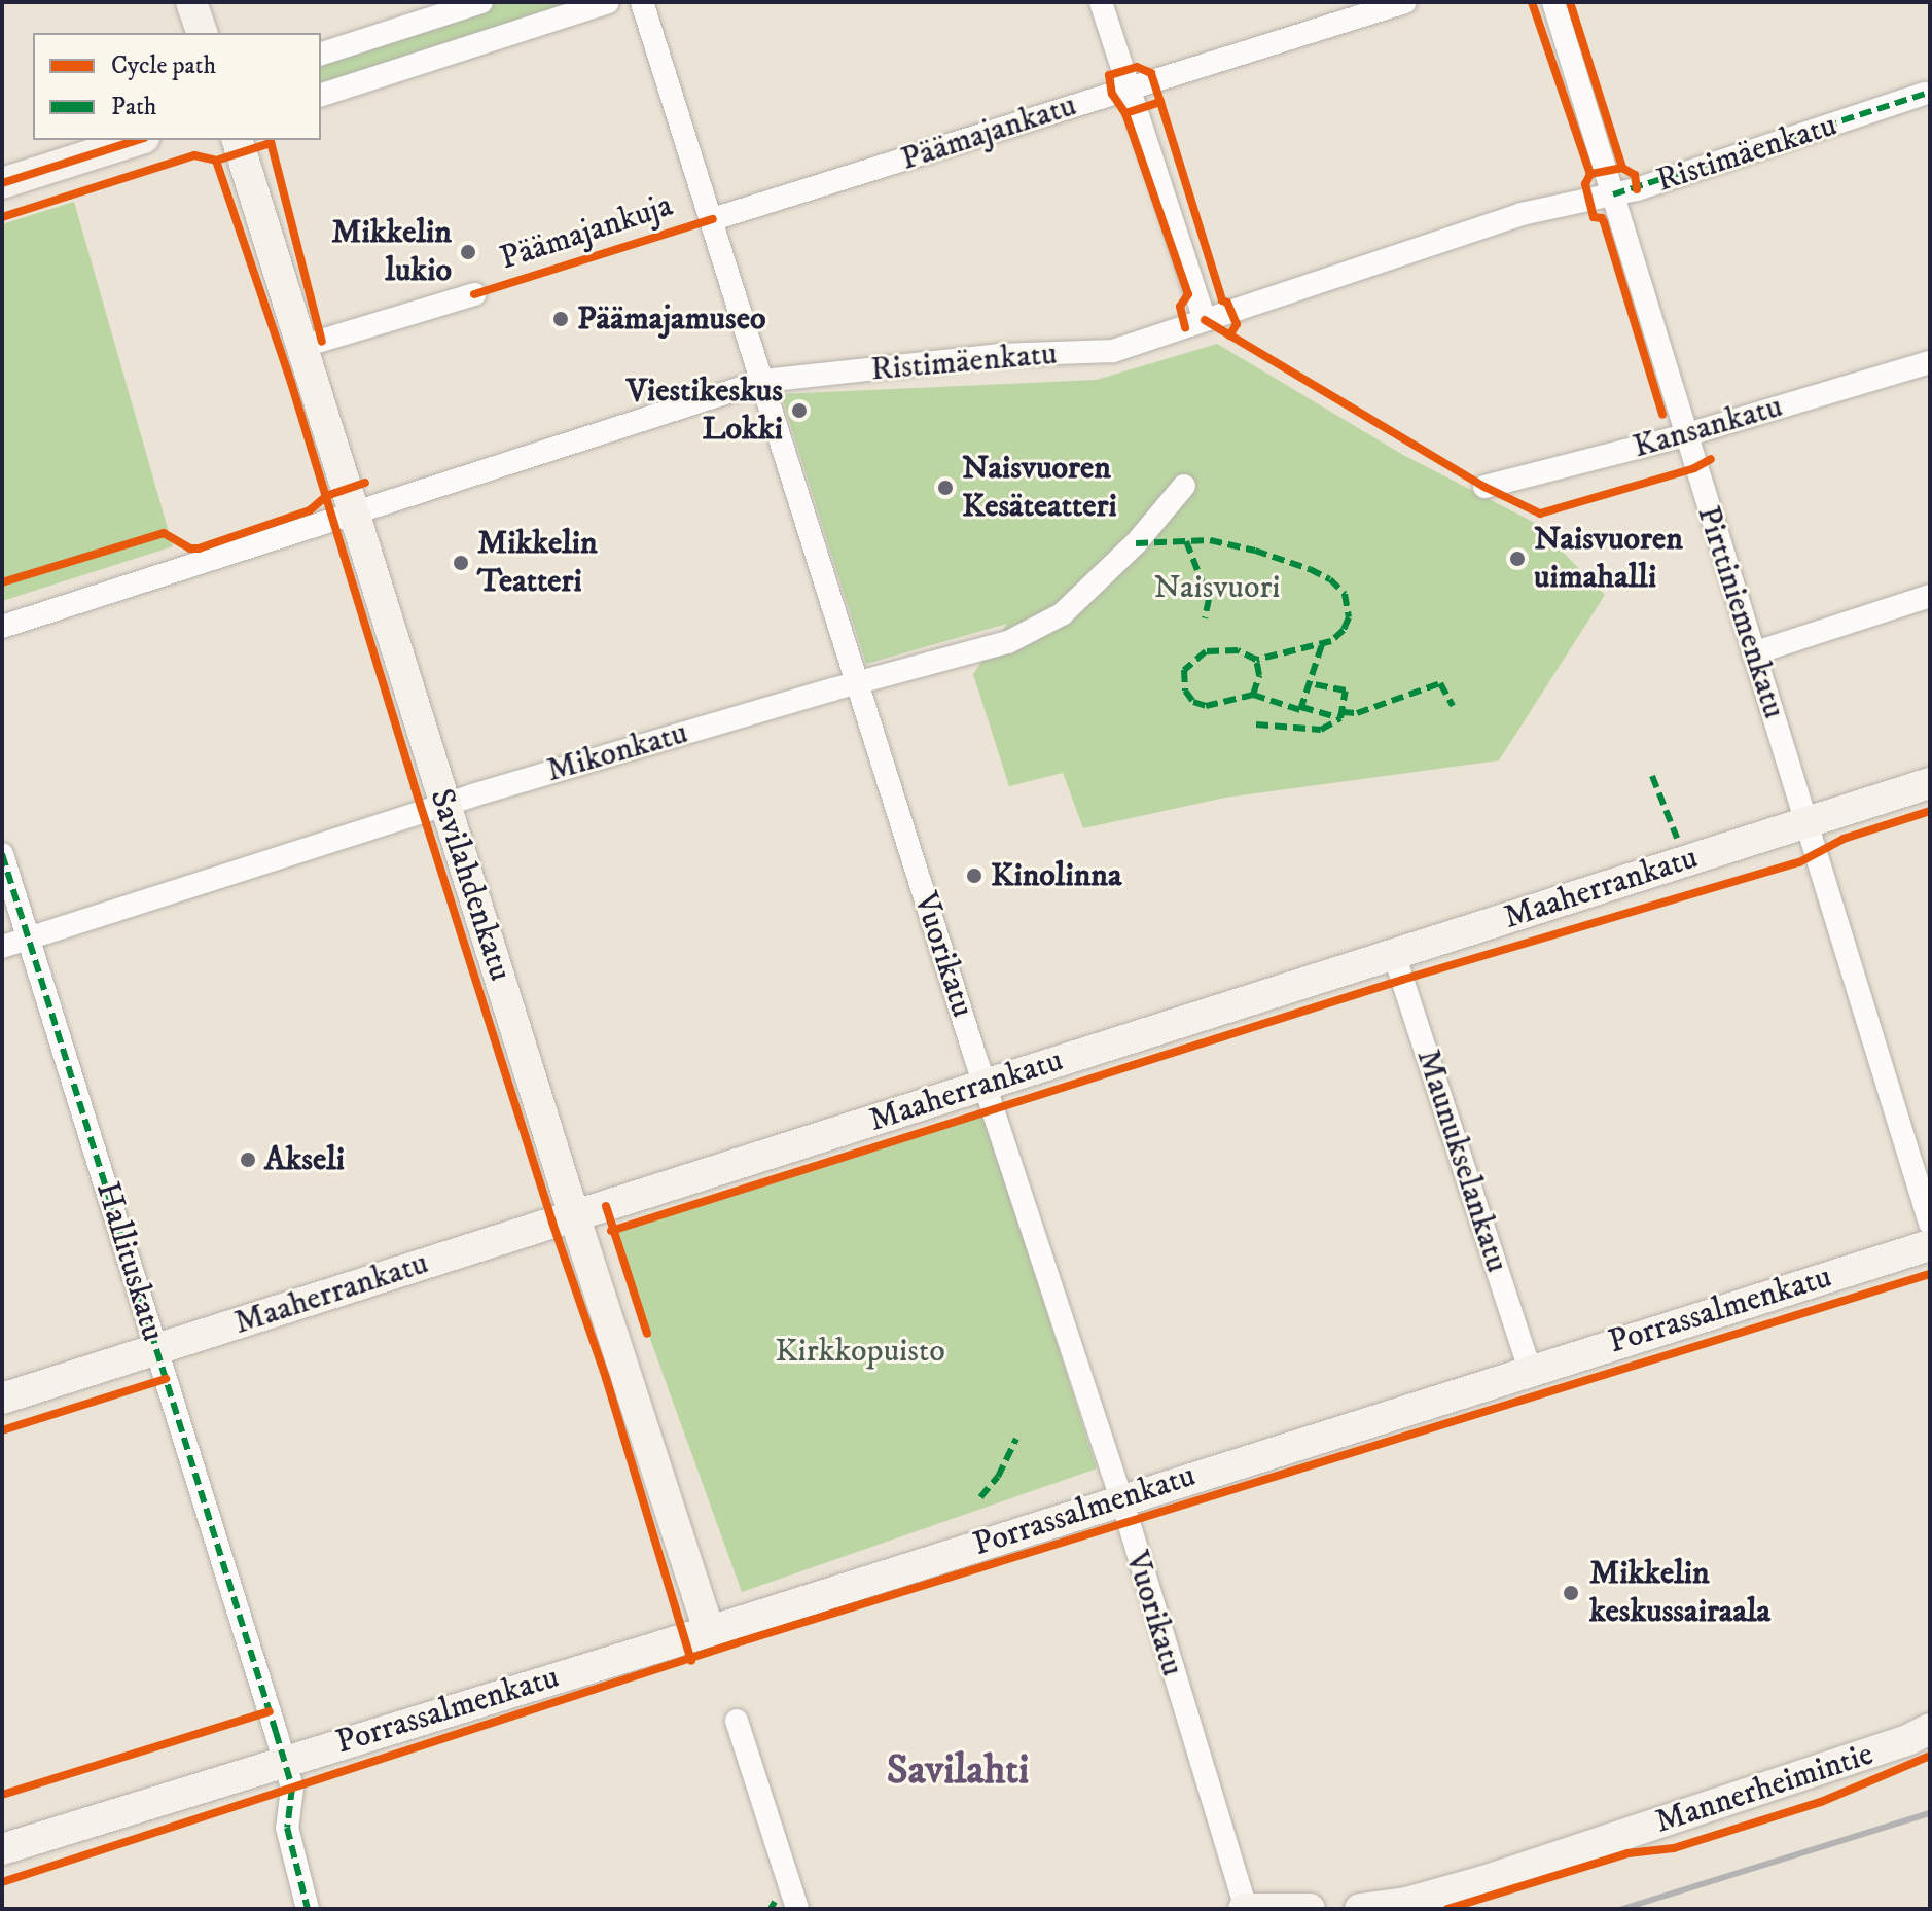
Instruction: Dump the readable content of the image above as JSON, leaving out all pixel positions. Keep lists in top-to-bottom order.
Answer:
{
  "streets": {
    "main road": [
      "Savilahdenkatu",
      "Maaherrankatu",
      "Porrassalmenkatu",
      "Mannerheimintie"
    ],
    "street": [
      "Päämajankatu",
      "Ristimäenkatu",
      "Päämajankuja",
      "Kansankatu",
      "Pirttiniemenkatu",
      "Mikonkatu",
      "Vuorikatu",
      "Maunukselankatu",
      "Hallituskatu"
    ]
  },
  "crossings": [
    ["Päämajankatu", "Vuorikatu"],
    ["Ristimäenkatu", "Pirttiniemenkatu"],
    ["Ristimäenkatu", "Savilahdenkatu"],
    ["Ristimäenkatu", "Vuorikatu"],
    ["Päämajankuja", "Savilahdenkatu"],
    ["Kansankatu", "Pirttiniemenkatu"],
    ["Pirttiniemenkatu", "Maaherrankatu"],
    ["Mikonkatu", "Savilahdenkatu"],
    ["Mikonkatu", "Vuorikatu"],
    ["Mikonkatu", "Hallituskatu"],
    ["Savilahdenkatu", "Maaherrankatu"],
    ["Savilahdenkatu", "Porrassalmenkatu"],
    ["Maaherrankatu", "Vuorikatu"],
    ["Maaherrankatu", "Maunukselankatu"],
    ["Maaherrankatu", "Hallituskatu"],
    ["Vuorikatu", "Porrassalmenkatu"],
    ["Maunukselankatu", "Porrassalmenkatu"],
    ["Hallituskatu", "Porrassalmenkatu"]
  ],
  "districts": ["Savilahti"],
  "parks": ["Naisvuori", "Kirkkopuisto"],
  "places": [
    "Mikkelin lukio",
    "Päämajamuseo",
    "Viestikeskus Lokki",
    "Naisvuoren Kesäteatteri",
    "Naisvuoren uimahalli",
    "Mikkelin Teatteri",
    "Kinolinna",
    "Akseli",
    "Mikkelin keskussairaala"
  ],
  "legend": ["Cycle path", "Path"]
}
